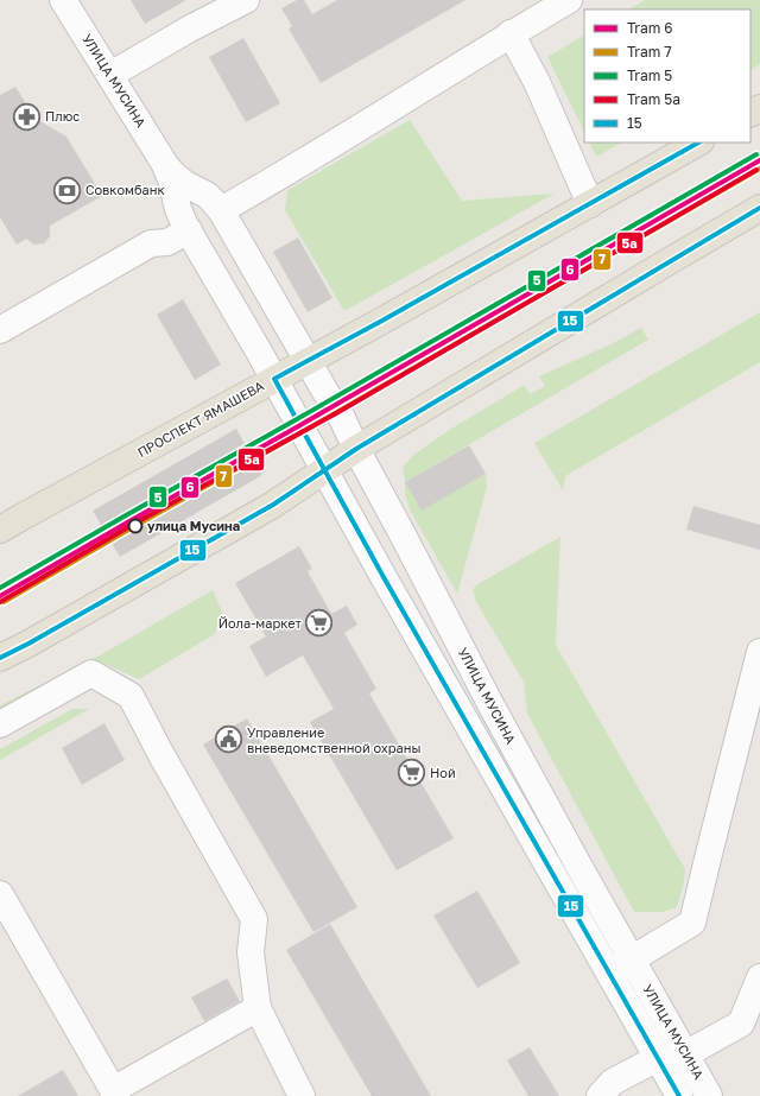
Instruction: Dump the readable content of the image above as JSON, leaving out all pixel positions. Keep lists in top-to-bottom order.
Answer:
{
  "streets": {
    "main road": ["ПРОСПЕКТ ЯМАШЕВА"],
    "street": ["УЛИЦА МУСИНА"]
  },
  "crossings": [
    ["УЛИЦА МУСИНА", "ПРОСПЕКТ ЯМАШЕВА"]
  ],
  "places": {
    "pharmacy": ["Плюс"],
    "bank": ["Совкомбанк"],
    "other": ["улица Мусина"],
    "supermarket": ["Йола-маркет", "Ной"],
    "public building": ["Управление вневедомственной охраны"]
  },
  "lines": [
    "transit line 15",
    "tram line 5",
    "tram line 6",
    "tram line 7",
    "tram line 5а"
  ],
  "legend": [
    "Tram 6",
    "Tram 7",
    "Tram 5",
    "Tram 5а",
    "15"
  ]
}
